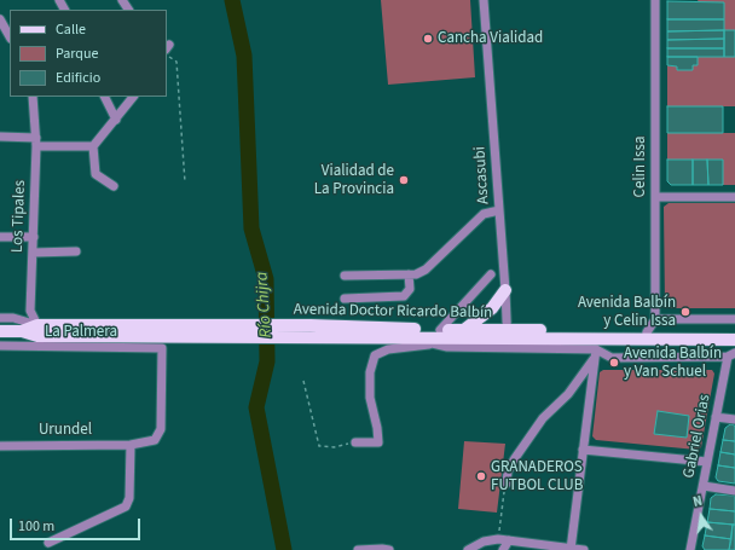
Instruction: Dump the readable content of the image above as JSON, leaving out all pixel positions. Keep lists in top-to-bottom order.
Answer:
{
  "streets": {
    "main road": ["Avenida Doctor Ricardo Balbín"],
    "street": [
      "Celin Issa",
      "Ascasubi",
      "Los Tipales",
      "La Palmera",
      "Urundel",
      "Gabriel Orias"
    ]
  },
  "crossings": [
    ["Ascasubi", "Avenida Doctor Ricardo Balbín"],
    ["Los Tipales", "Avenida Doctor Ricardo Balbín"],
    ["Avenida Doctor Ricardo Balbín", "La Palmera"],
    ["Avenida Doctor Ricardo Balbín", "Urundel"],
    ["La Palmera", "Urundel"]
  ],
  "water": ["Río Chijra"],
  "places": [
    "Cancha Vialidad",
    "Vialidad de La Provincia",
    "Avenida Balbín y Celin Issa",
    "Avenida Balbín y Van Schuel",
    "GRANADEROS FUTBOL CLUB"
  ],
  "legend": ["Calle", "Parque", "Edificio"],
  "scale_bar": "100 m",
  "north": "top"
}
